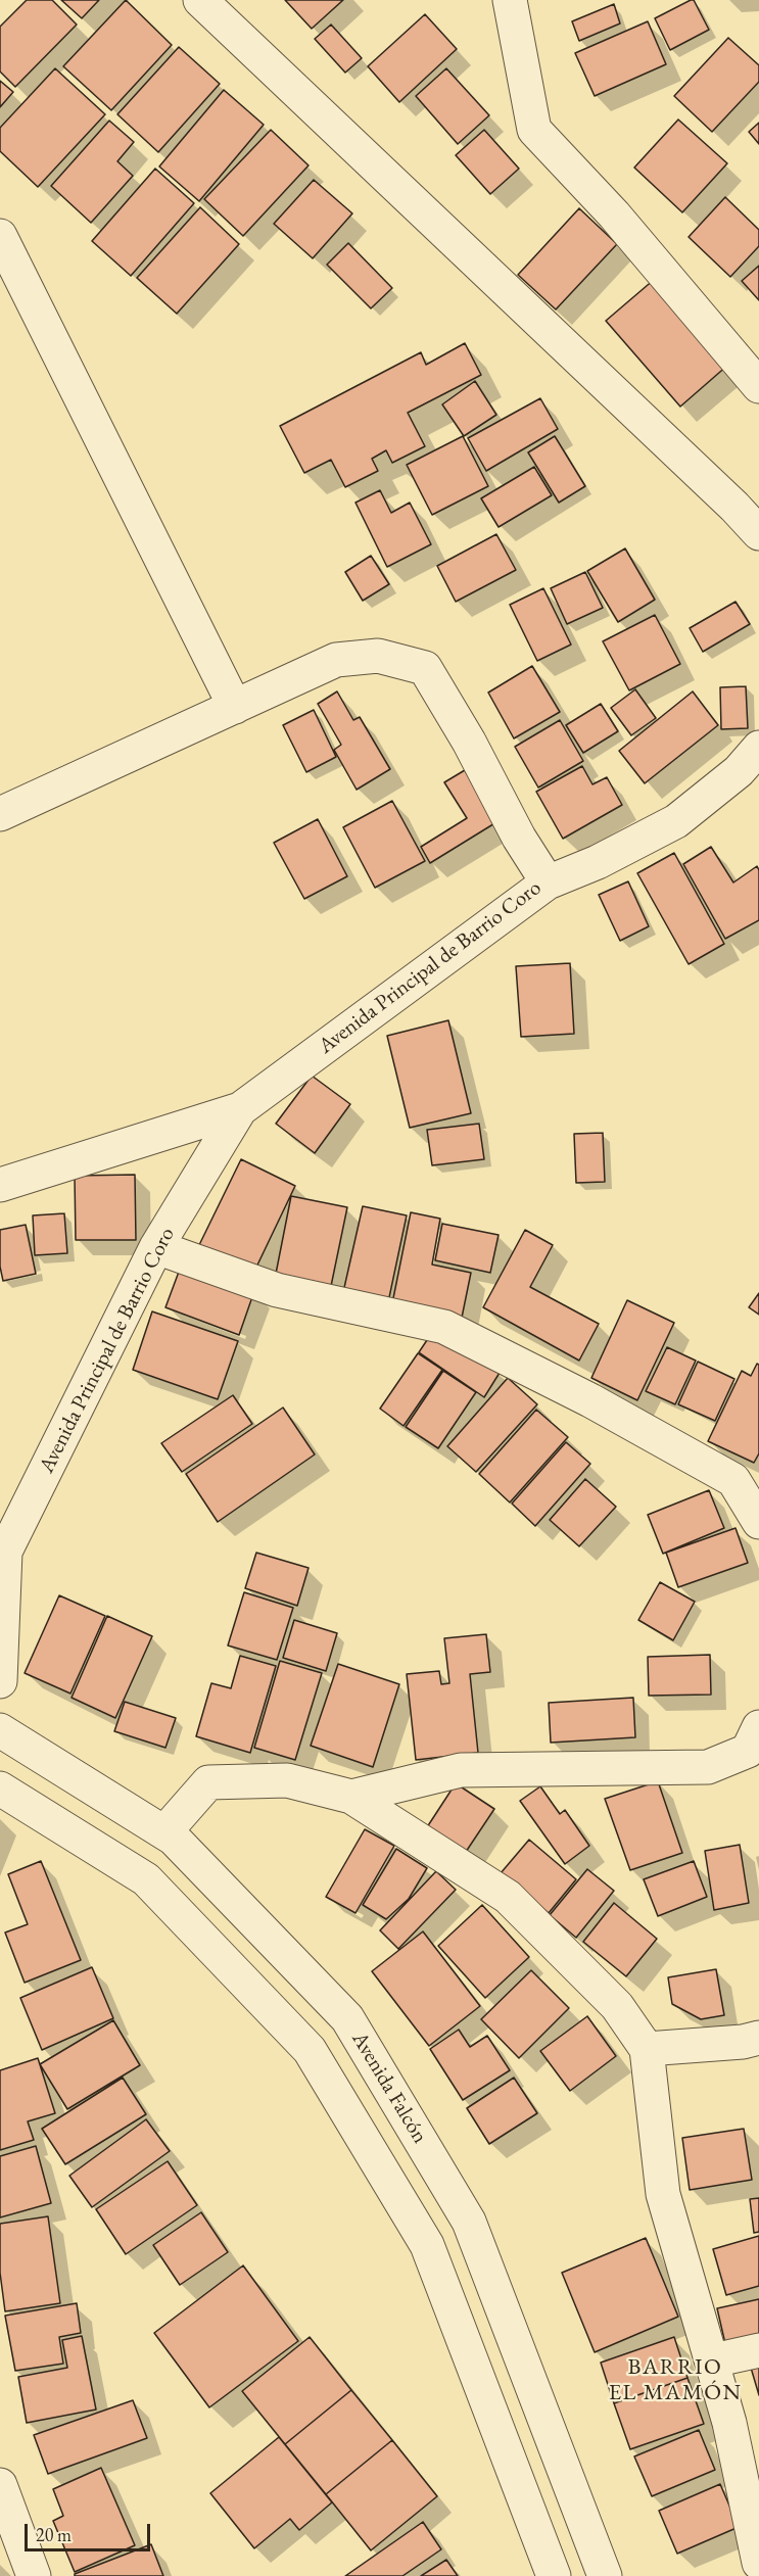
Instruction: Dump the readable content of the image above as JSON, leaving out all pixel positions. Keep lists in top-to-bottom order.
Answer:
{
  "streets": {
    "street": ["Avenida Principal de Barrio Coro", "Avenida Falcón"]
  },
  "districts": ["BARRIO EL MAMÓN"],
  "scale_bar": "20 m"
}
